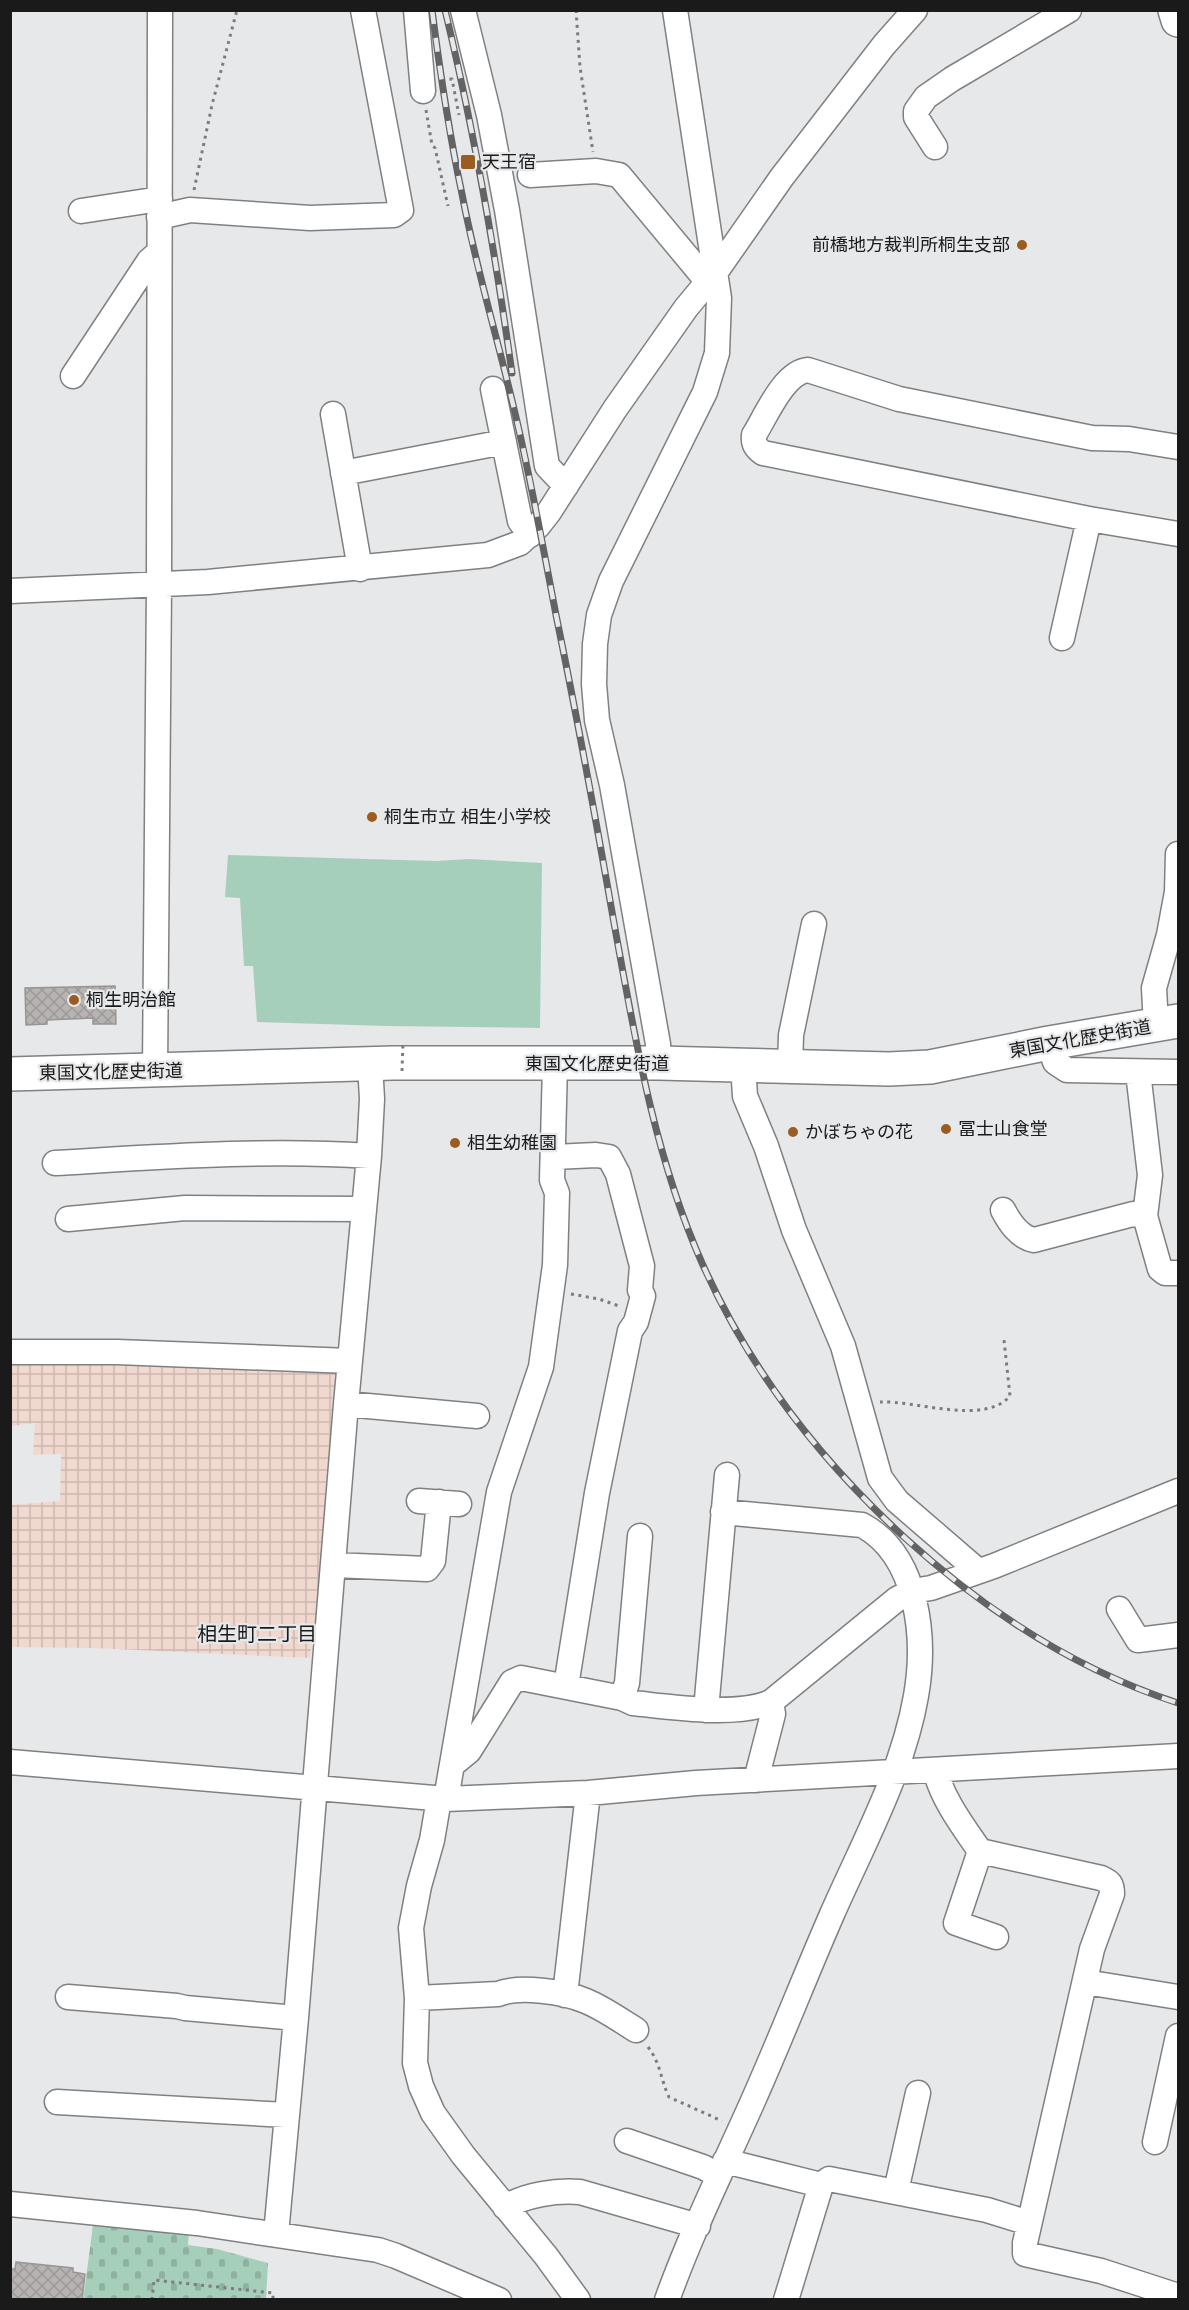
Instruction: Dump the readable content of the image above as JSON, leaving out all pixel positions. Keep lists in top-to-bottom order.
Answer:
{
  "streets": {
    "highway": ["東国文化歴史街道"]
  },
  "districts": ["相生町二丁目"],
  "places": {
    "transit": ["天王宿"],
    "other": [
      "前橋地方裁判所桐生支部",
      "桐生市立 相生小学校",
      "桐生明治館",
      "冨士山食堂",
      "かぼちゃの花",
      "相生幼稚園"
    ]
  }
}
